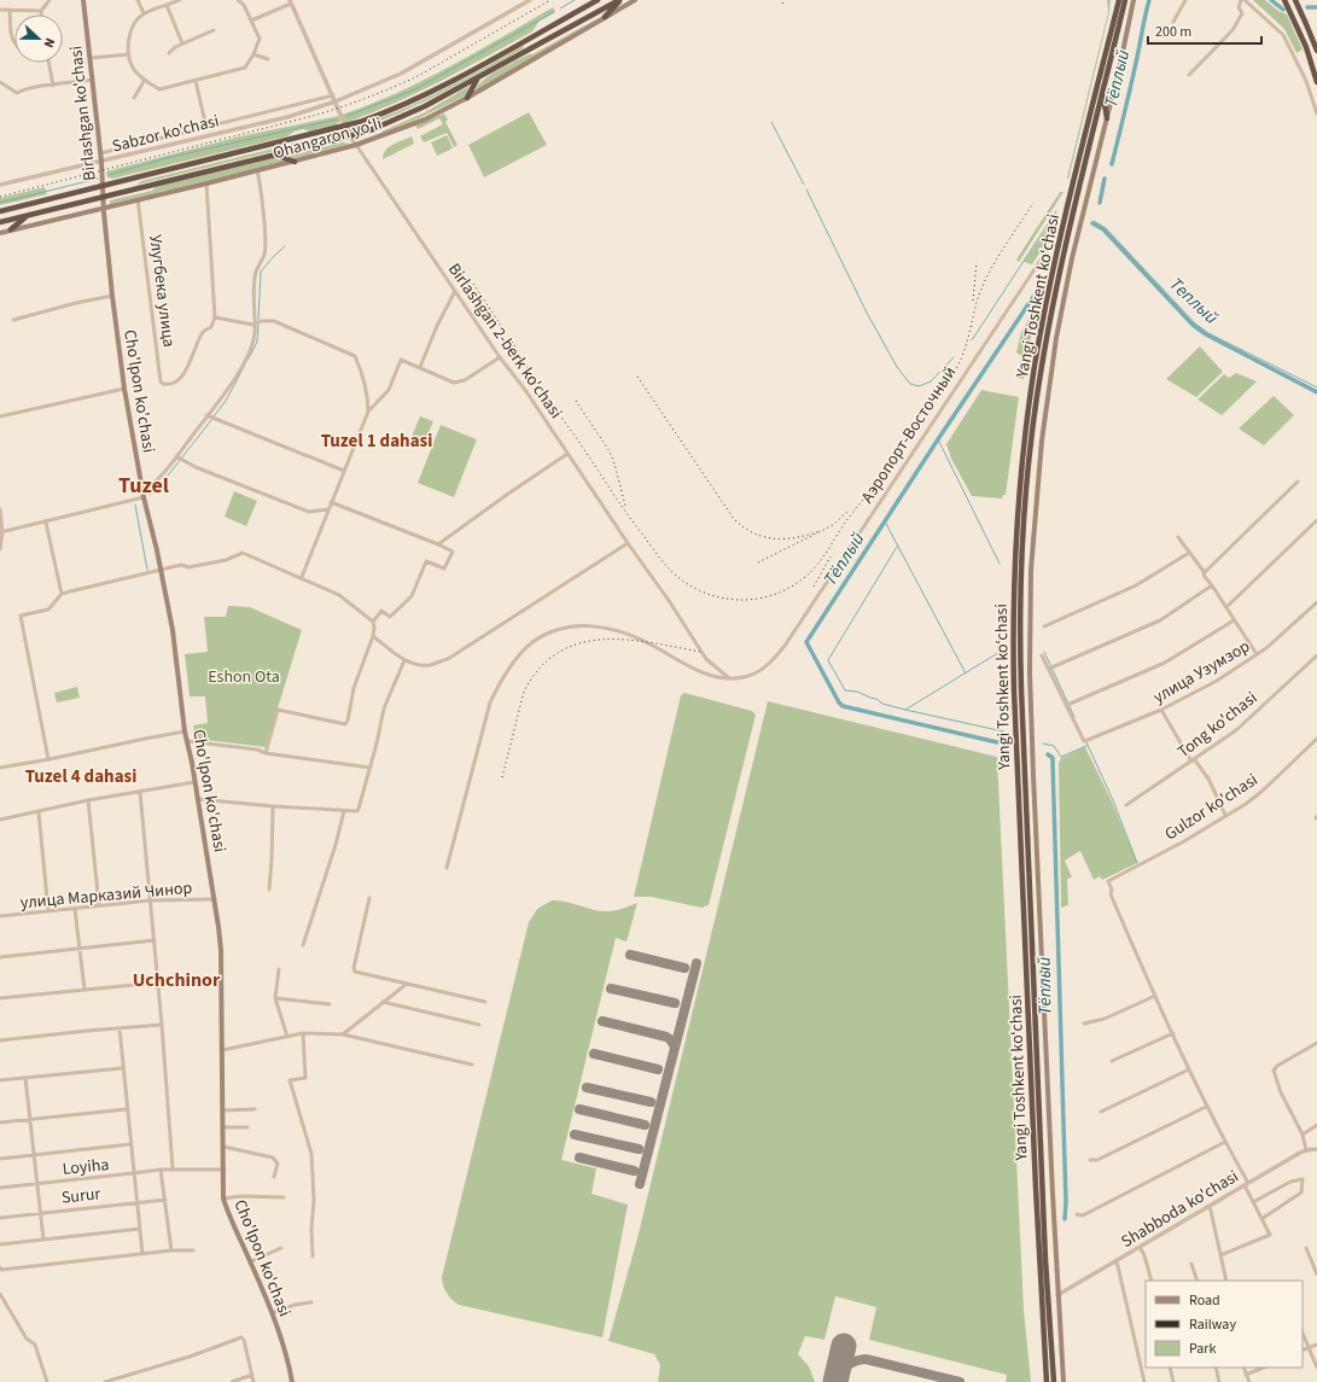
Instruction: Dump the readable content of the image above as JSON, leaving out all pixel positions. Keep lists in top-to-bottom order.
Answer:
{
  "streets": {
    "highway": ["Ohangaron yoʻli", "Yangi Toshkent ko‘chasi"],
    "main road": ["Birlashgan ko'chasi", "Cho'lpon ko'chasi"],
    "street": [
      "Sabzor ko'chasi",
      "Улугбека улица",
      "Birlashgan 2-berk ko'chasi",
      "Аэропорт-Восточный",
      "улица Узумзор",
      "Tong ko'chasi",
      "Gulzor ko'chasi",
      "улица Марказий Чинор",
      "Loyiha",
      "Surur",
      "Shabboda ko'chasi"
    ]
  },
  "crossings": [
    ["Birlashgan ko'chasi", "Sabzor ko'chasi"],
    ["Birlashgan ko'chasi", "Ohangaron yoʻli"],
    ["Birlashgan ko'chasi", "Cho'lpon ko'chasi"],
    ["Sabzor ko'chasi", "Birlashgan 2-berk ko'chasi"],
    ["Ohangaron yoʻli", "Улугбека улица"],
    ["Ohangaron yoʻli", "Birlashgan 2-berk ko'chasi"],
    ["Ohangaron yoʻli", "Cho'lpon ko'chasi"],
    ["Yangi Toshkent ko‘chasi", "Аэропорт-Восточный"],
    ["Birlashgan 2-berk ko'chasi", "Аэропорт-Восточный"],
    ["Cho'lpon ko'chasi", "улица Марказий Чинор"],
    ["Cho'lpon ko'chasi", "Loyiha"]
  ],
  "districts": [
    "Tuzel 1 dahasi",
    "Tuzel",
    "Tuzel 4 dahasi",
    "Uchchinor"
  ],
  "water": ["Тёплый", "Теплый"],
  "parks": ["Eshon Ota"],
  "legend": ["Road", "Railway", "Park"],
  "scale_bar": "200 m",
  "north": "right"
}
